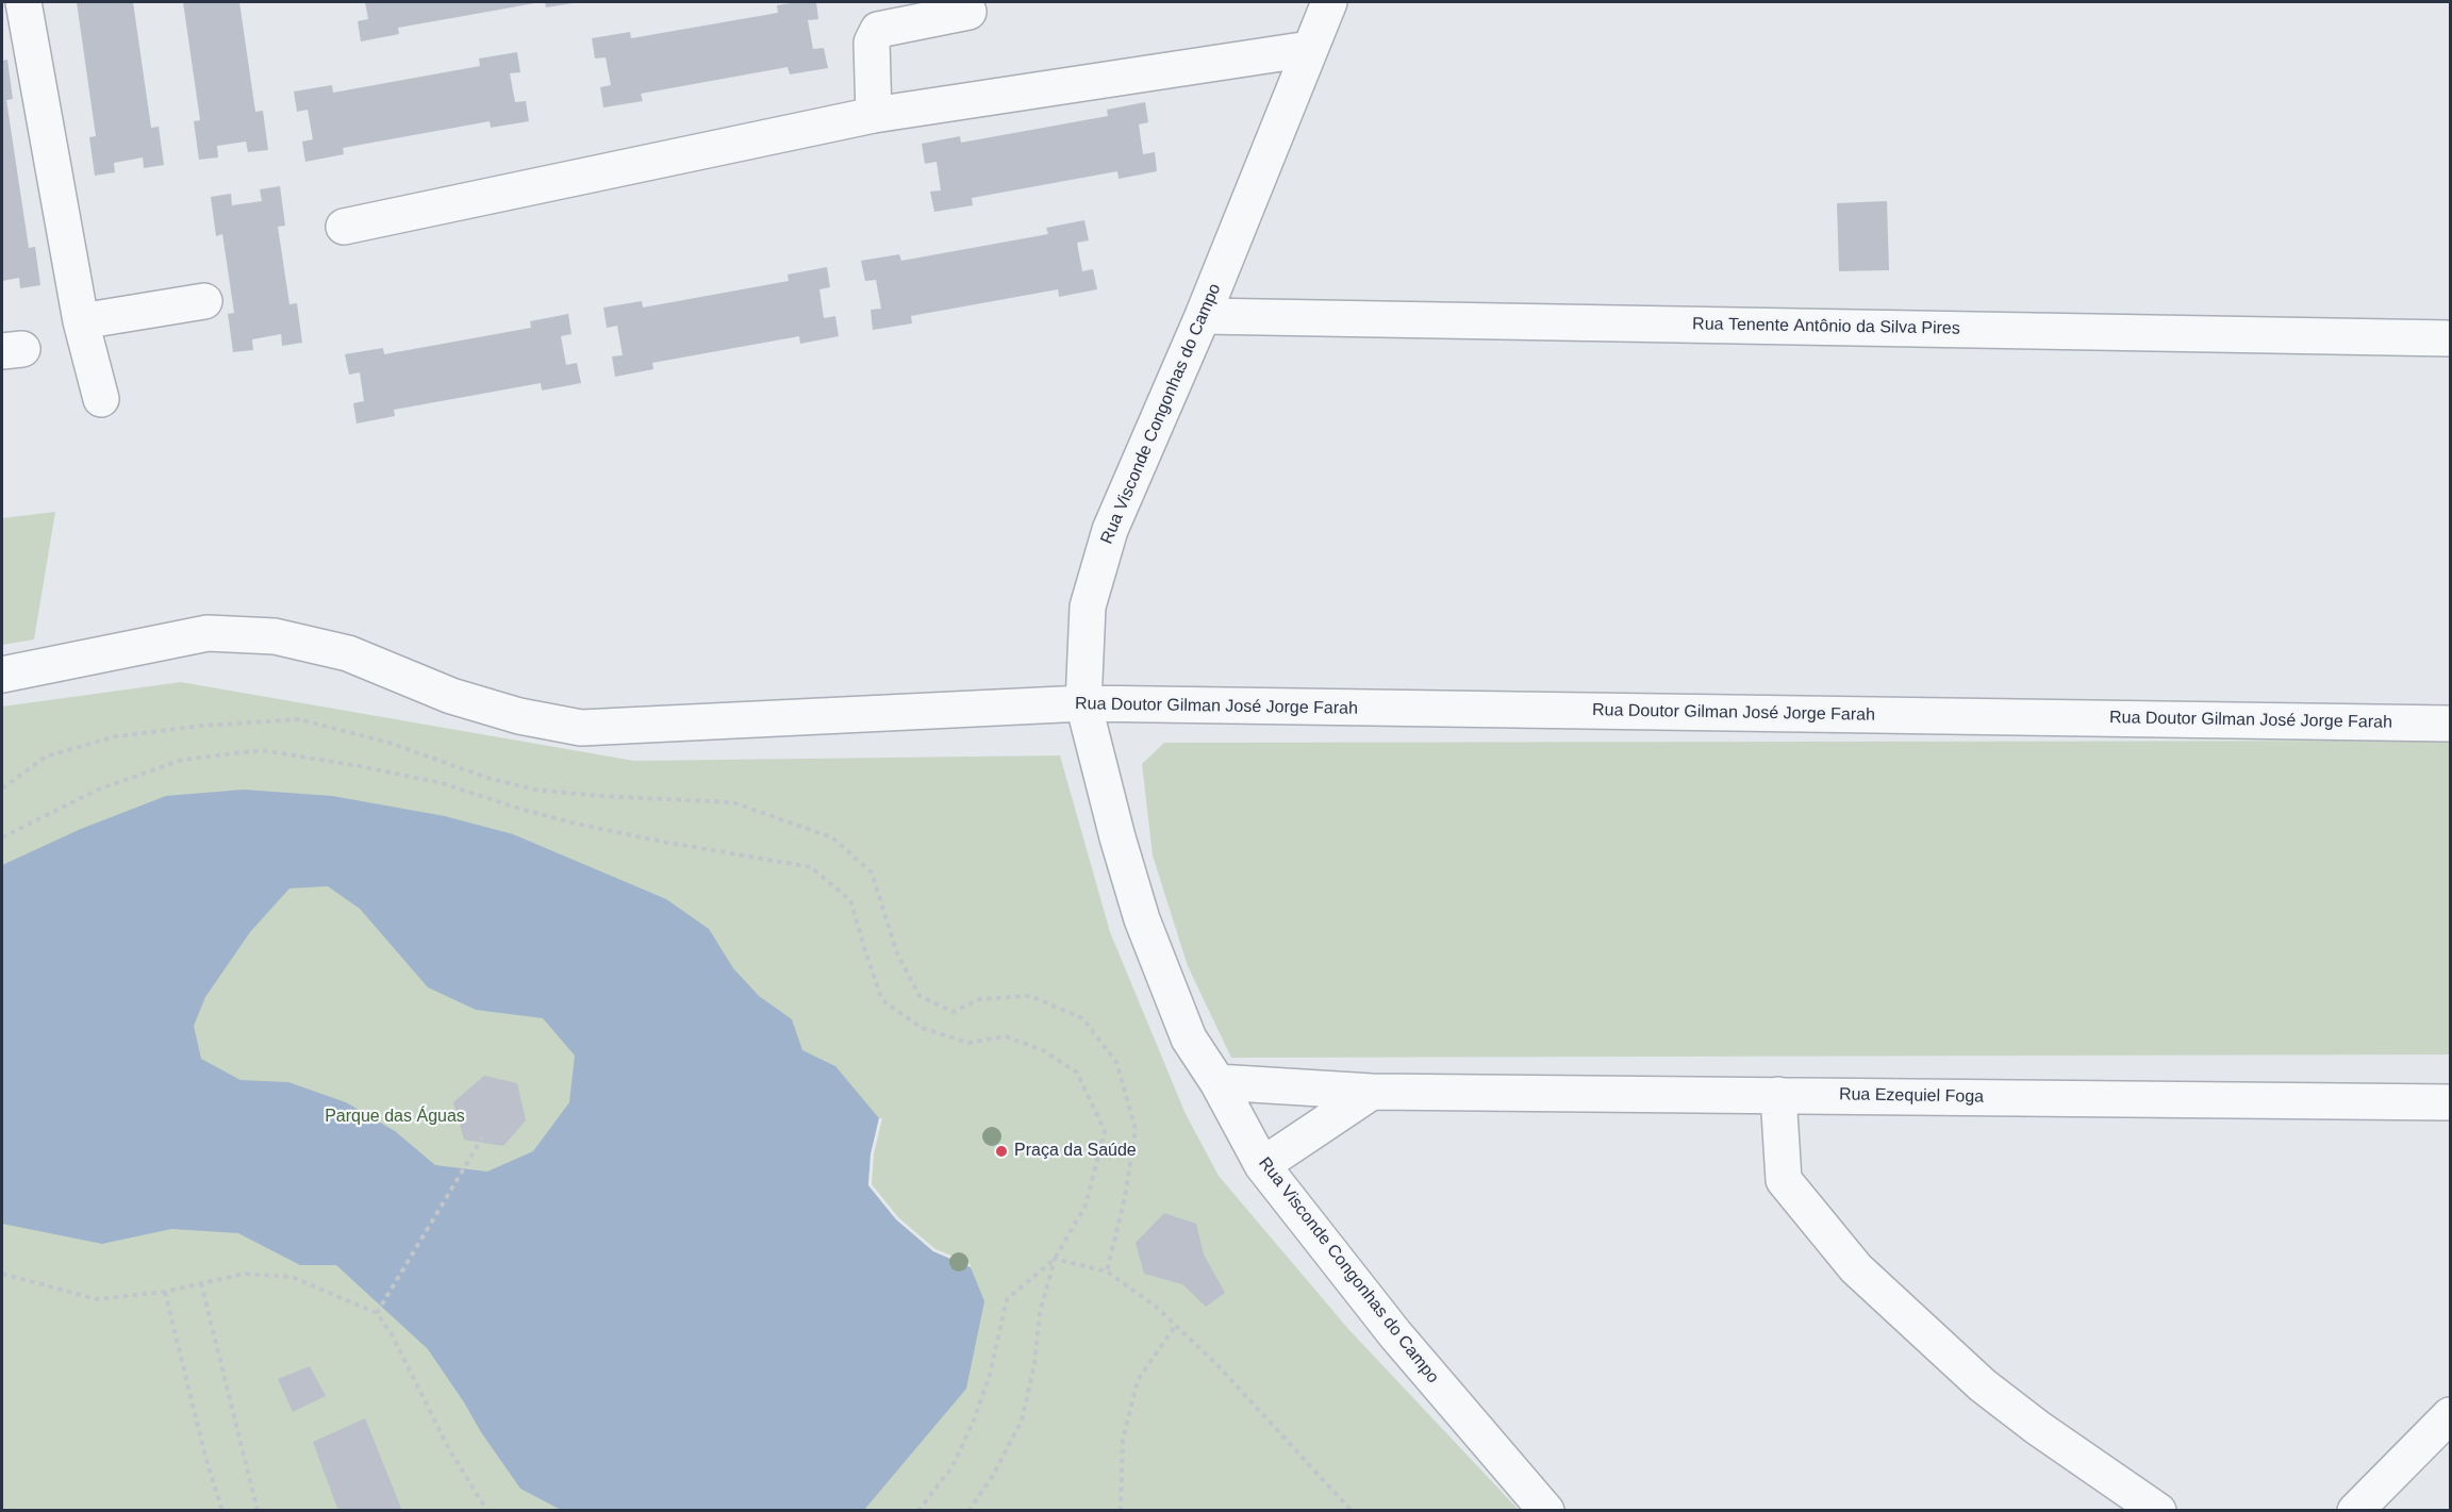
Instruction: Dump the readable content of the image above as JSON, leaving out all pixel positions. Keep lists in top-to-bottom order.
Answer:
{
  "streets": {
    "street": [
      "Rua Tenente Antônio da Silva Pires",
      "Rua Visconde Congonhas do Campo",
      "Rua Doutor Gilman José Jorge Farah",
      "Rua Ezequiel Foga"
    ]
  },
  "crossings": [
    ["Rua Tenente Antônio da Silva Pires", "Rua Visconde Congonhas do Campo"],
    ["Rua Visconde Congonhas do Campo", "Rua Doutor Gilman José Jorge Farah"],
    ["Rua Visconde Congonhas do Campo", "Rua Ezequiel Foga"]
  ],
  "parks": ["Parque das Águas"],
  "places": ["Praça da Saúde"]
}
